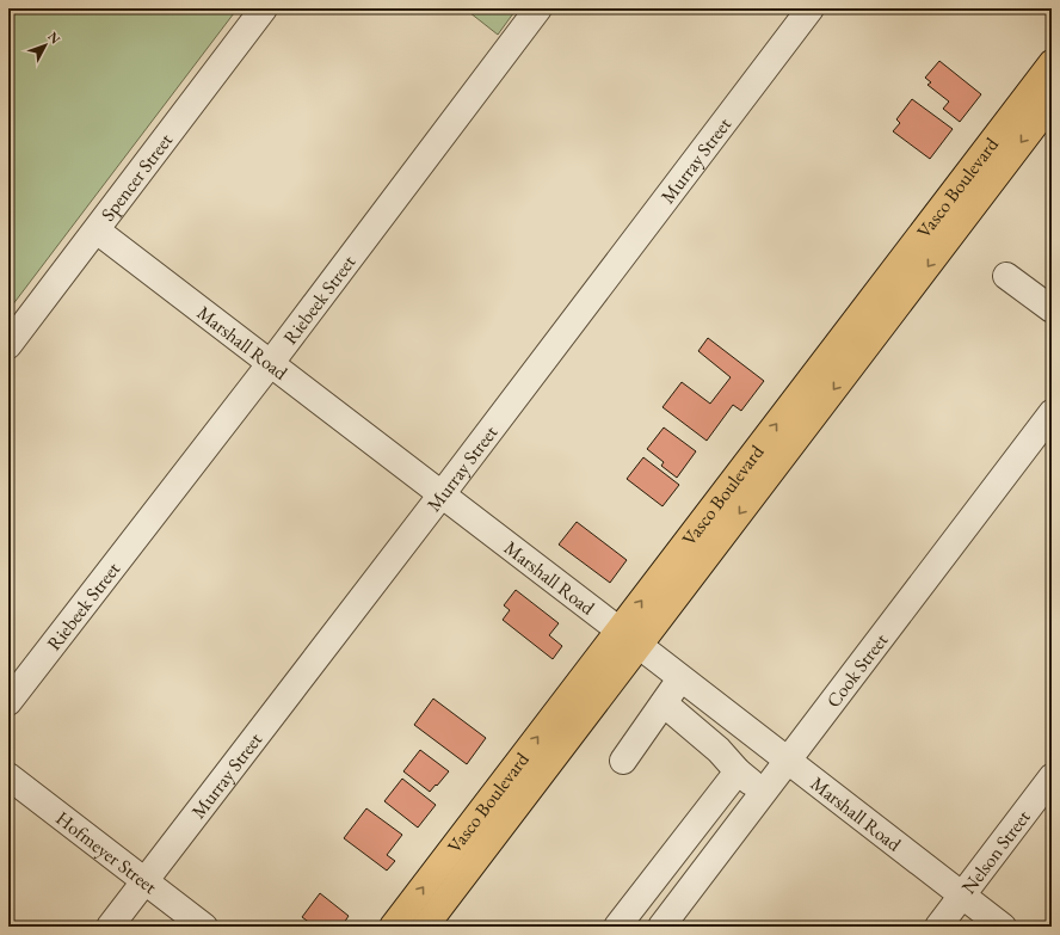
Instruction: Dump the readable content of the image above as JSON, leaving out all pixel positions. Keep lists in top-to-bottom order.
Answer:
{
  "streets": {
    "main road": ["Vasco Boulevard"],
    "street": [
      "Murray Street",
      "Spencer Street",
      "Riebeek Street",
      "Marshall Road",
      "Cook Street",
      "Hofmeyer Street",
      "Nelson Street"
    ]
  },
  "crossings": [
    ["Murray Street", "Marshall Road"],
    ["Murray Street", "Hofmeyer Street"],
    ["Spencer Street", "Marshall Road"],
    ["Vasco Boulevard", "Marshall Road"],
    ["Riebeek Street", "Marshall Road"],
    ["Marshall Road", "Cook Street"],
    ["Marshall Road", "Nelson Street"]
  ],
  "north": "top right"
}
